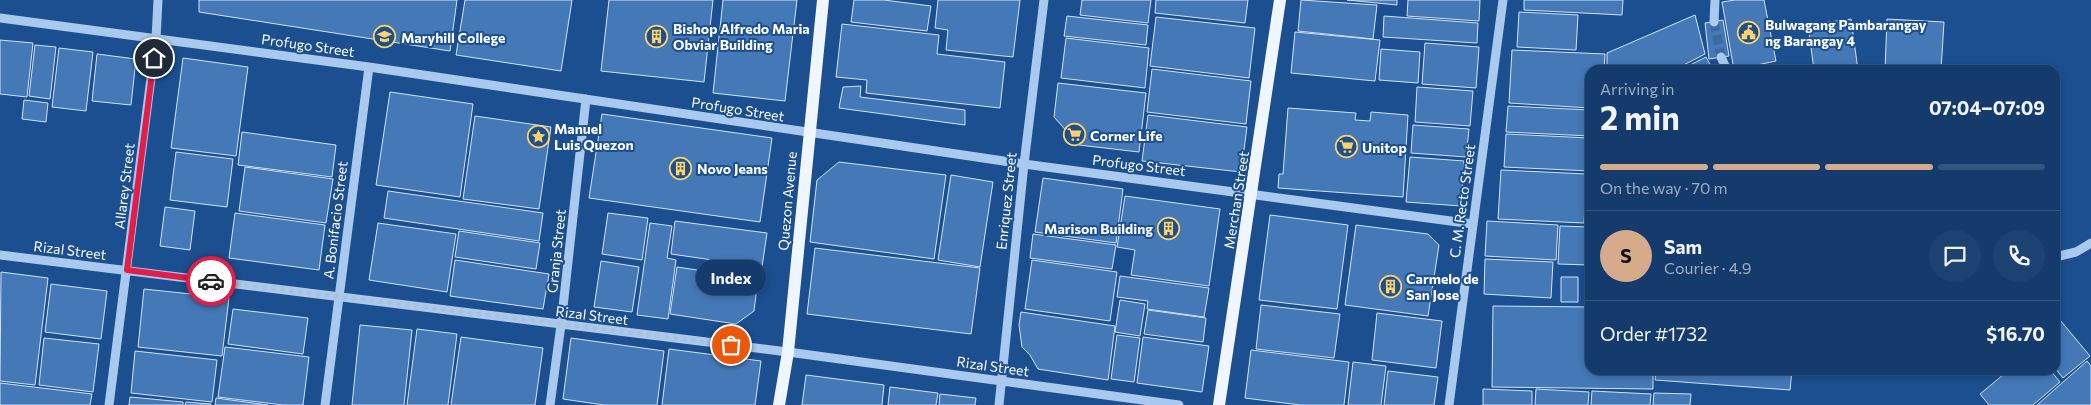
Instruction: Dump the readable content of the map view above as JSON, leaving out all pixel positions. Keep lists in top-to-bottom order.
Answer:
{
  "streets": {
    "main road": ["Merchan Street", "Quezon Avenue"],
    "street": [
      "Profugo Street",
      "Allarey Street",
      "Enriquez Street",
      "C. M. Recto Street",
      "A. Bonifacio Street",
      "Rizal Street",
      "Granja Street"
    ]
  },
  "crossings": [
    ["Profugo Street", "Allarey Street"],
    ["Profugo Street", "Merchan Street"],
    ["Profugo Street", "Quezon Avenue"],
    ["Profugo Street", "Enriquez Street"],
    ["Profugo Street", "C. M. Recto Street"],
    ["Profugo Street", "A. Bonifacio Street"],
    ["Profugo Street", "Granja Street"],
    ["Allarey Street", "Rizal Street"],
    ["Quezon Avenue", "Rizal Street"],
    ["Enriquez Street", "Rizal Street"],
    ["A. Bonifacio Street", "Rizal Street"],
    ["Rizal Street", "Granja Street"]
  ],
  "places": {
    "public building": ["Bulwagang Pambarangay ng Barangay 4"],
    "building": [
      "Bishop Alfredo Maria Obviar Building",
      "Novo Jeans",
      "Marison Building",
      "Carmelo de San Jose"
    ],
    "school or university": ["Maryhill College"],
    "supermarket": ["Corner Life", "Unitop"],
    "place": ["Manuel Luis Quezon"],
    "other": ["Index"]
  },
  "page": {
    "heading": ["2 min", "Arriving in", "07:04–07:09"],
    "panel": [
      "Sam",
      "Courier · 4.9",
      "Order #1732",
      "$16.70"
    ],
    "bar": "On the way · 70 m",
    "round": "S",
    "bubble": "Index"
  }
}
